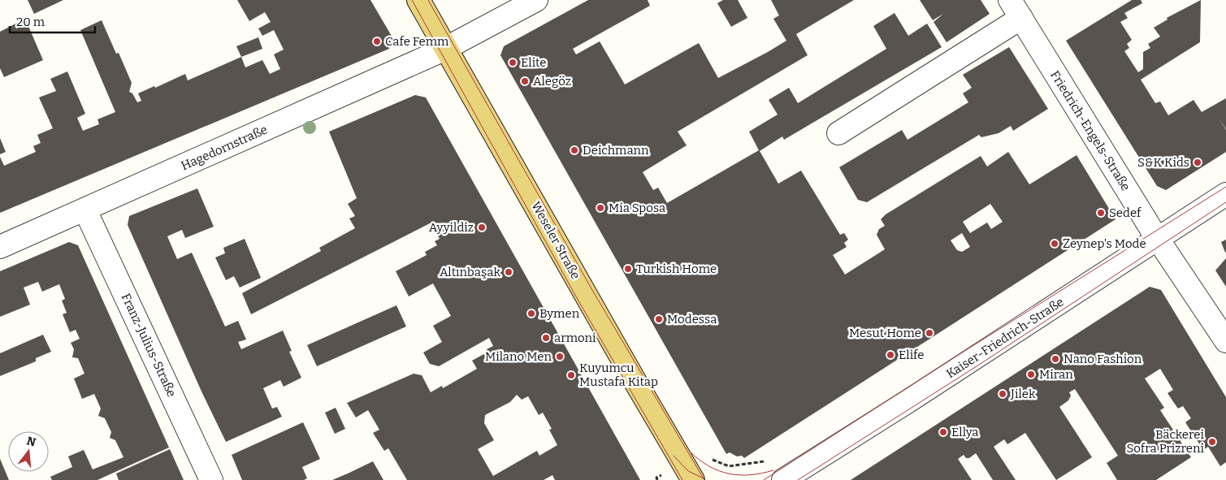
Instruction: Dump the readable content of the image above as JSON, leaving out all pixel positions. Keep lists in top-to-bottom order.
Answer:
{
  "streets": {
    "main road": ["Weseler Straße"],
    "street": [
      "Friedrich-Engels-Straße",
      "Hagedornstraße",
      "Kaiser-Friedrich-Straße",
      "Franz-Julius-Straße"
    ]
  },
  "crossings": [
    ["Friedrich-Engels-Straße", "Kaiser-Friedrich-Straße"],
    ["Hagedornstraße", "Weseler Straße"],
    ["Hagedornstraße", "Franz-Julius-Straße"]
  ],
  "places": [
    "Cafe Femm",
    "Elite",
    "Alegöz",
    "Deichmann",
    "S&K Kids",
    "Mia Sposa",
    "Sedef",
    "Ayyildiz",
    "Zeynep's Mode",
    "Turkish Home",
    "Altınbaşak",
    "Bymen",
    "Modessa",
    "Mesut Home",
    "armoni",
    "Elife",
    "Milano Men",
    "Nano Fashion",
    "Miran",
    "Kuyumcu Mustafa Kitap",
    "Jilek",
    "Ellya",
    "Bäckerei Sofra Prizreni"
  ],
  "scale_bar": "20 m",
  "north": "top"
}
